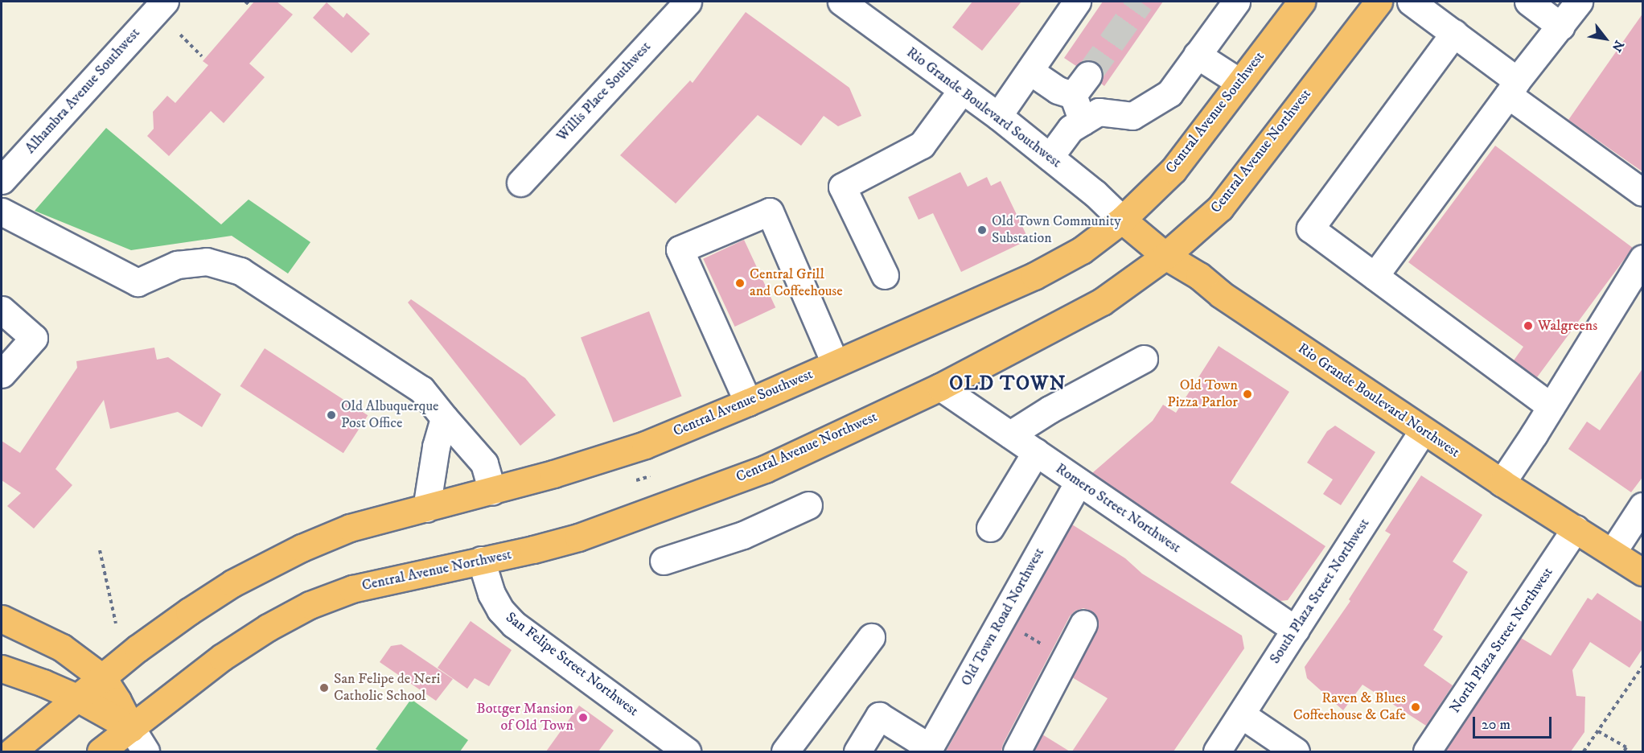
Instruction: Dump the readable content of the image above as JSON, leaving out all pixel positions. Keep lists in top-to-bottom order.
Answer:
{
  "streets": {
    "main road": ["Central Avenue Southwest", "Central Avenue Northwest", "Rio Grande Boulevard Northwest"],
    "street": [
      "Alhambra Avenue Southwest",
      "Willis Place Southwest",
      "Rio Grande Boulevard Southwest",
      "Romero Street Northwest",
      "South Plaza Street Northwest",
      "Old Town Road Northwest",
      "North Plaza Street Northwest",
      "San Felipe Street Northwest"
    ]
  },
  "crossings": [
    ["Rio Grande Boulevard Southwest", "Central Avenue Southwest"],
    ["Rio Grande Boulevard Southwest", "Rio Grande Boulevard Northwest"],
    ["Central Avenue Southwest", "Rio Grande Boulevard Northwest"],
    ["Central Avenue Northwest", "Rio Grande Boulevard Northwest"],
    ["Central Avenue Northwest", "Romero Street Northwest"],
    ["Central Avenue Northwest", "San Felipe Street Northwest"],
    ["Rio Grande Boulevard Northwest", "South Plaza Street Northwest"],
    ["Rio Grande Boulevard Northwest", "North Plaza Street Northwest"],
    ["Romero Street Northwest", "South Plaza Street Northwest"],
    ["Romero Street Northwest", "Old Town Road Northwest"]
  ],
  "districts": ["OLD TOWN"],
  "places": [
    "Old Town Community Substation",
    "Central Grill and Coffeehouse",
    "Walgreens",
    "Old Town Pizza Parlor",
    "Old Albuquerque Post Office",
    "San Felipe de Neri Catholic School",
    "Raven & Blues Coffeehouse & Cafe",
    "Bottger Mansion of Old Town"
  ],
  "scale_bar": "20 m",
  "north": "bottom right"
}
